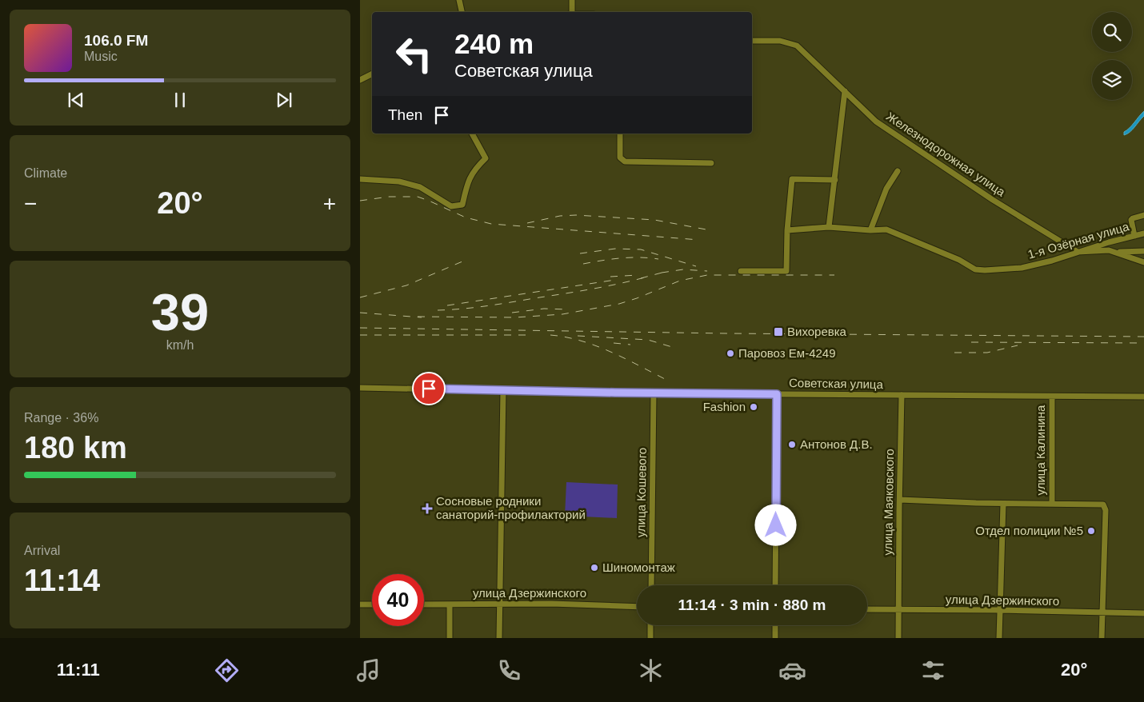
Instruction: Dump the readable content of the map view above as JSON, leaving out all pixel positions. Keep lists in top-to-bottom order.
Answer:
{
  "streets": {
    "street": [
      "Железнодорожная улица",
      "1-я Озёрная улица",
      "Советская улица",
      "улица Калинина",
      "улица Кошевого",
      "улица Маяковского",
      "улица Дзержинского"
    ]
  },
  "crossings": [
    ["Железнодорожная улица", "1-я Озёрная улица"],
    ["Советская улица", "улица Калинина"],
    ["Советская улица", "улица Кошевого"],
    ["Советская улица", "улица Маяковского"],
    ["улица Маяковского", "улица Дзержинского"]
  ],
  "places": {
    "transit": ["Вихоревка"],
    "other": [
      "Паровоз Ем-4249",
      "Fashion",
      "Антонов Д.В.",
      "Отдел полиции №5",
      "Шиномонтаж"
    ],
    "health": ["Сосновые родники санаторий-профилакторий"]
  },
  "page": {
    "turn": ["240 m", "Советская улица"],
    "song": ["106.0 FM", "Music"],
    "then": "Then",
    "tile": [
      "Climate",
      ["39", "km/h"],
      ["Range · 36%", "180 km"],
      ["Arrival", "11:14"]
    ],
    "heat": ["−", "20°", "+"],
    "limit": "40",
    "trip": "11:14 · 3 min · 880 m",
    "tabs": ["11:11", "20°"]
  }
}
